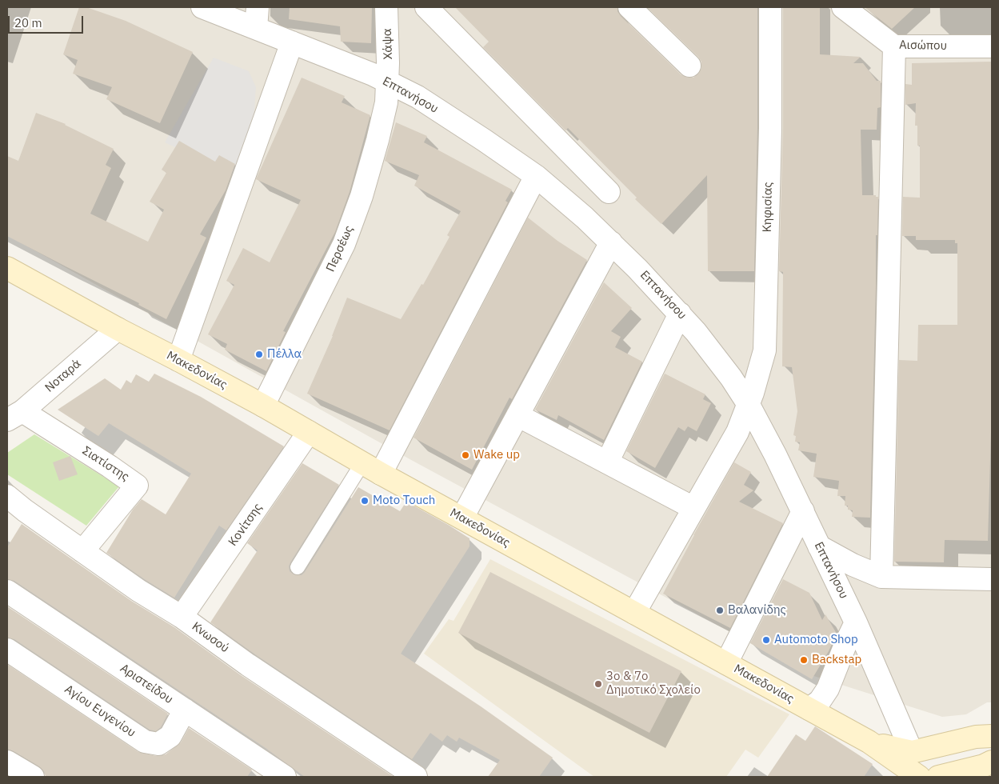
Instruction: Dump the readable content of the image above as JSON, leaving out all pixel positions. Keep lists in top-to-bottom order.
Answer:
{
  "streets": {
    "street": [
      "Χάψα",
      "Αισώπου",
      "Επτανήσου",
      "Κηφισίας",
      "Περσέως",
      "Μακεδονίας",
      "Νοταρά",
      "Σιατίστης",
      "Κονίτσης",
      "Κνωσού",
      "Αριστείδου",
      "Αγίου Ευγενίου"
    ]
  },
  "crossings": [
    ["Χάψα", "Επτανήσου"],
    ["Χάψα", "Περσέως"],
    ["Επτανήσου", "Κηφισίας"],
    ["Επτανήσου", "Περσέως"],
    ["Επτανήσου", "Μακεδονίας"],
    ["Κηφισίας", "Μακεδονίας"],
    ["Περσέως", "Μακεδονίας"],
    ["Μακεδονίας", "Νοταρά"],
    ["Μακεδονίας", "Κονίτσης"],
    ["Νοταρά", "Σιατίστης"],
    ["Σιατίστης", "Κνωσού"],
    ["Κονίτσης", "Κνωσού"],
    ["Αριστείδου", "Αγίου Ευγενίου"]
  ],
  "places": [
    "Πέλλα",
    "Wake up",
    "Moto Touch",
    "Βαλανίδης",
    "Automoto Shop",
    "Backstap",
    "3ο & 7ο Δημοτικό Σχολείο"
  ],
  "scale_bar": "20 m"
}
